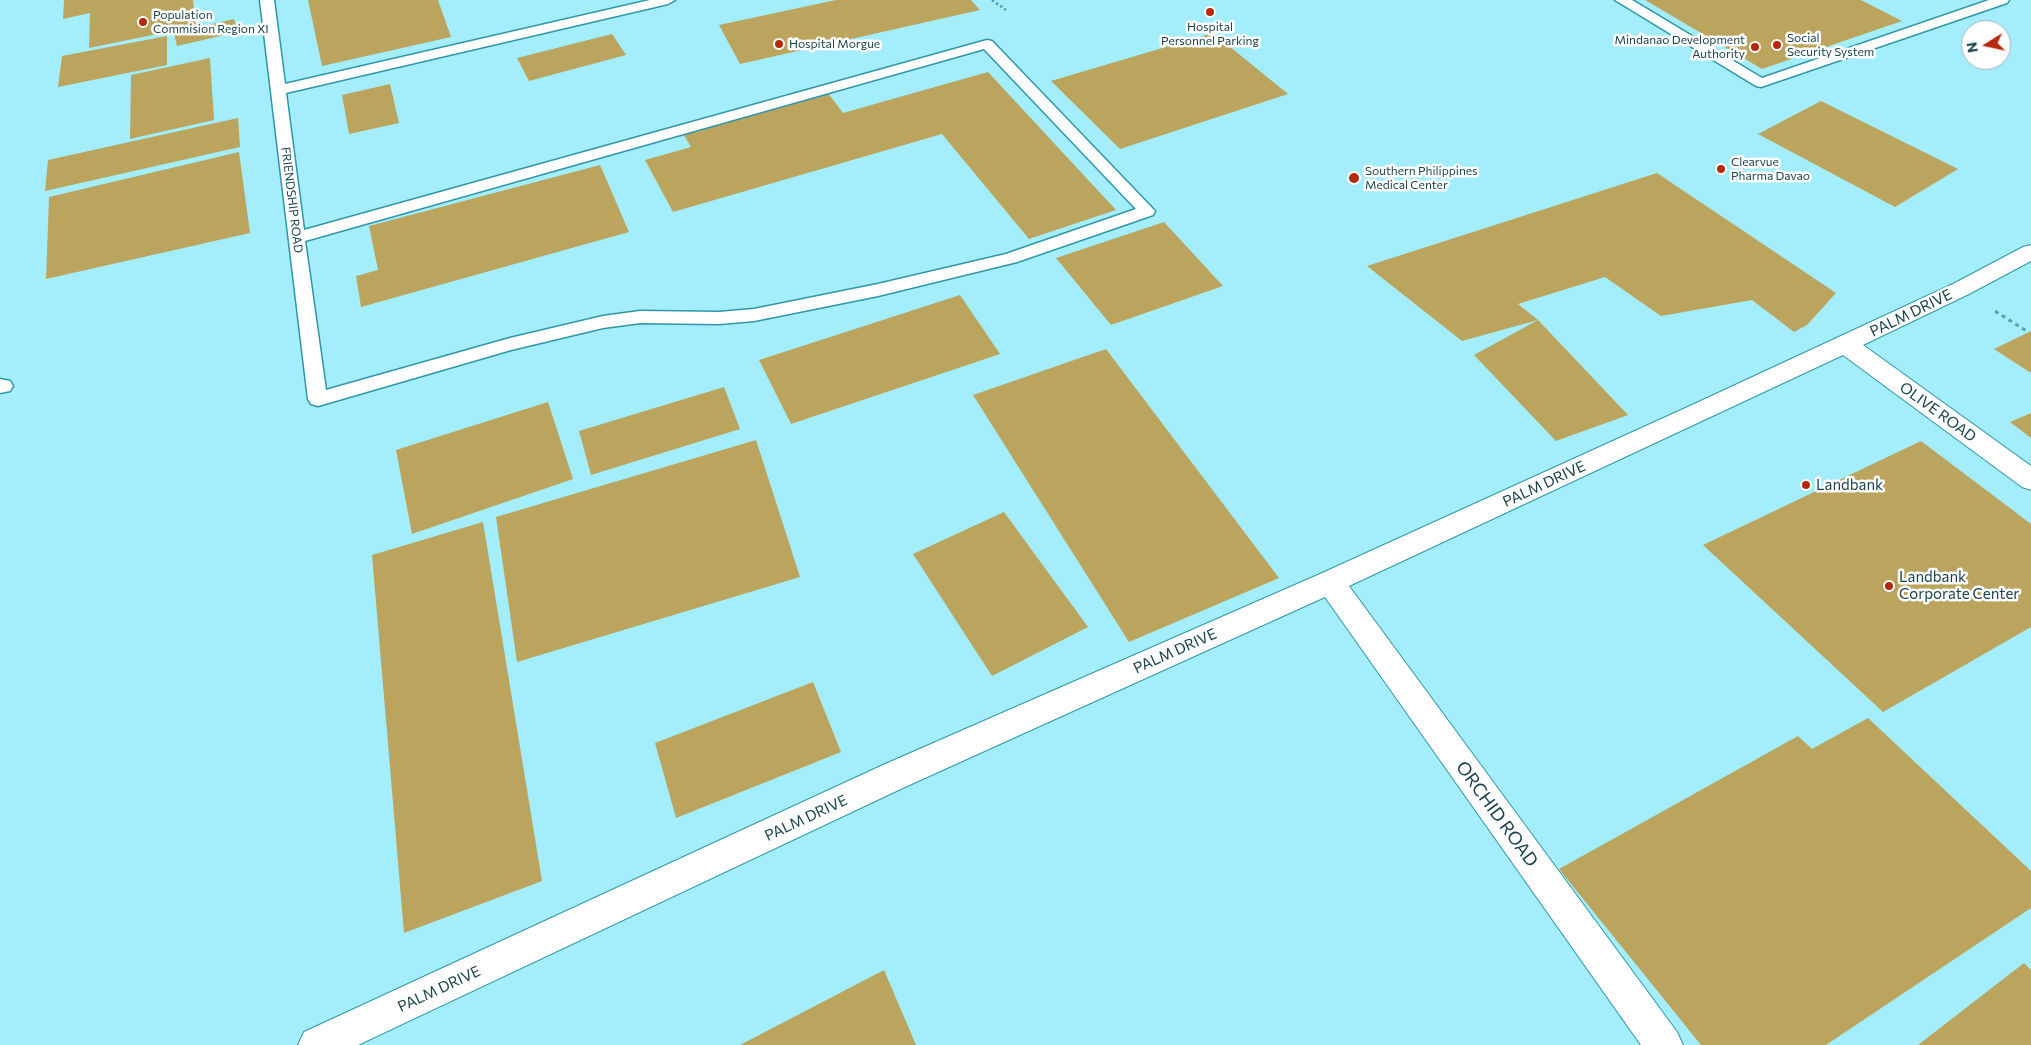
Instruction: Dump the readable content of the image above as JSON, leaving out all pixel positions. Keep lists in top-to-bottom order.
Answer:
{
  "streets": {
    "street": ["PALM DRIVE", "OLIVE ROAD", "ORCHID ROAD"],
    "lane": ["FRIENDSHIP ROAD"]
  },
  "crossings": [
    ["PALM DRIVE", "OLIVE ROAD"],
    ["PALM DRIVE", "ORCHID ROAD"]
  ],
  "places": [
    "Hospital Personnel Parking",
    "Population Commision Region XI",
    "Hospital Morgue",
    "Social Security System",
    "Mindanao Development Authority",
    "Clearvue Pharma Davao",
    "Southern Philippines Medical Center",
    "Landbank",
    "Landbank Corporate Center"
  ],
  "north": "left"
}
